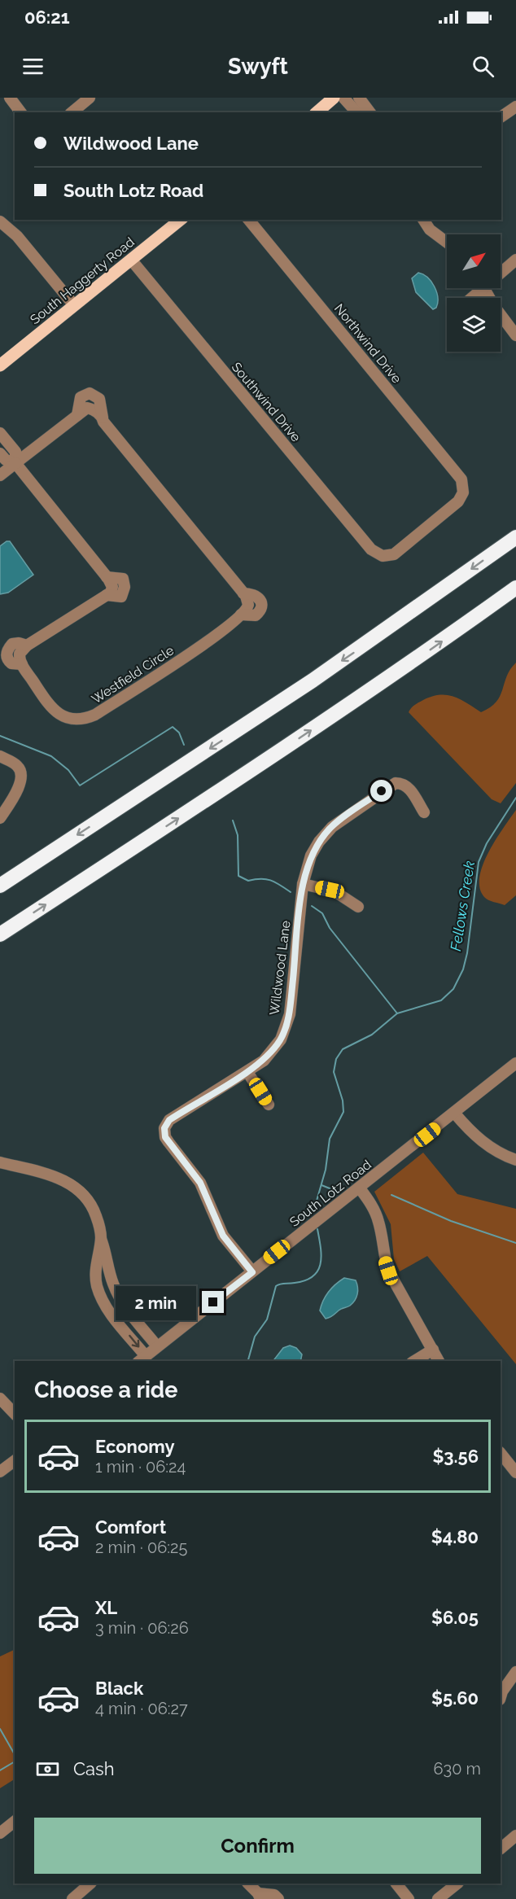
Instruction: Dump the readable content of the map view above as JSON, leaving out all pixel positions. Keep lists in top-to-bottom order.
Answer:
{
  "streets": {
    "main road": ["South Haggerty Road"],
    "street": [
      "Northwind Drive",
      "Southwind Drive",
      "Westfield Circle",
      "Wildwood Lane",
      "South Lotz Road"
    ]
  },
  "crossings": [
    ["South Haggerty Road", "Southwind Drive"],
    ["Northwind Drive", "Southwind Drive"],
    ["Wildwood Lane", "South Lotz Road"]
  ],
  "water": ["Fellows Creek"],
  "north": "top right",
  "page": {
    "status": "06:21",
    "header": "Swyft",
    "banner": ["Wildwood Lane", "South Lotz Road"],
    "bubble": "2 min",
    "heading": "Choose a ride",
    "list": [
      {
        "name": "Economy",
        "note": "1 min · 06:24",
        "value": "$3.56"
      },
      {
        "name": "Comfort",
        "note": "2 min · 06:25",
        "value": "$4.80"
      },
      {
        "name": "XL",
        "note": "3 min · 06:26",
        "value": "$6.05"
      },
      {
        "name": "Black",
        "note": "4 min · 06:27",
        "value": "$5.60"
      }
    ],
    "pay": ["Cash", "630 m"],
    "buttons": "Confirm"
  }
}
